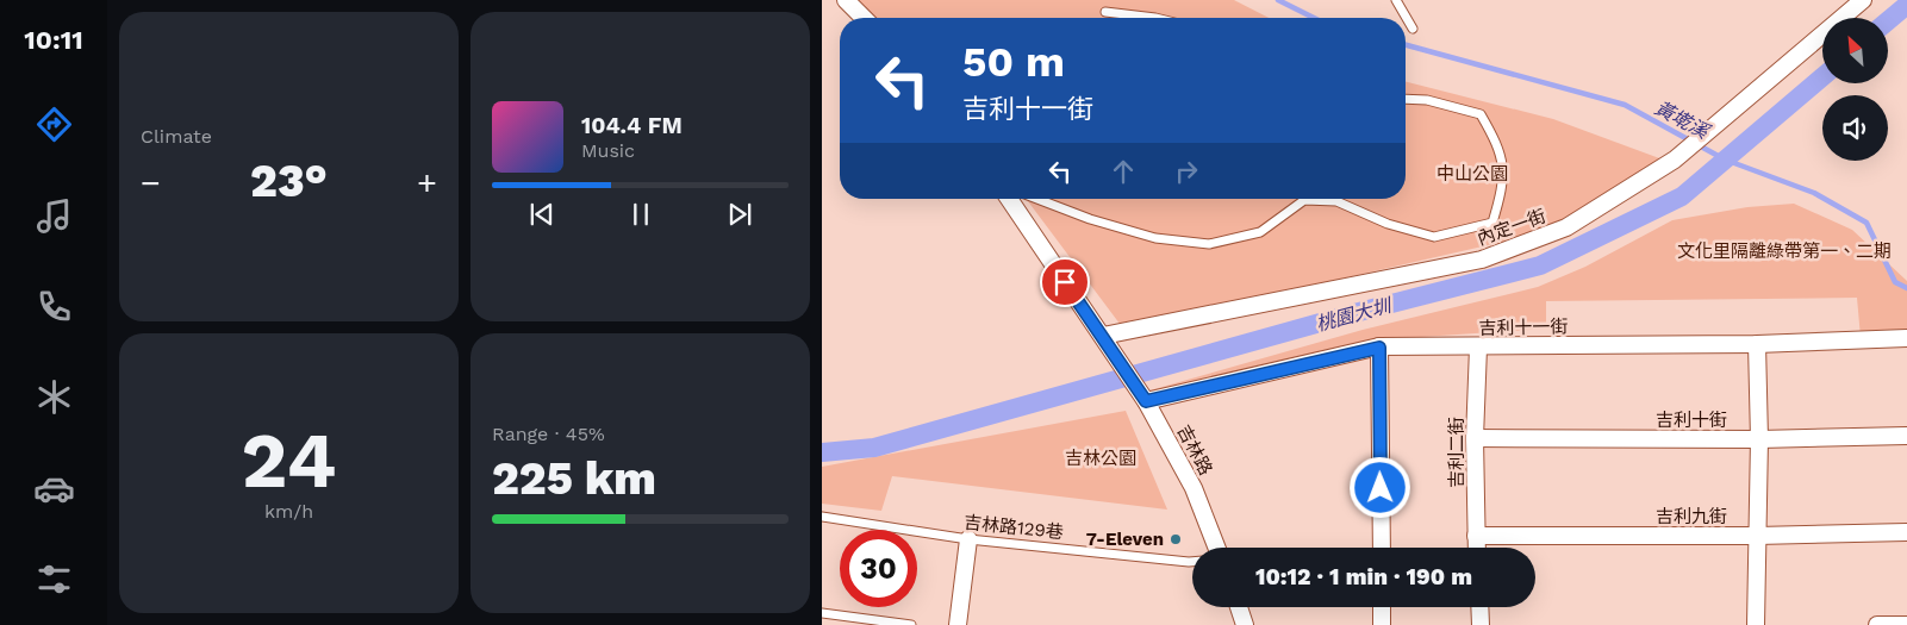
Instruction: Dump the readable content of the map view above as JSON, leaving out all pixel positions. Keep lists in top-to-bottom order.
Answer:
{
  "streets": {
    "street": [
      "內定一街",
      "吉利十一街",
      "吉利十街",
      "吉林路",
      "吉利二街",
      "吉利九街"
    ],
    "lane": ["吉林路129巷"]
  },
  "crossings": [
    ["內定一街", "吉林路"],
    ["吉利十一街", "吉林路"],
    ["吉利十一街", "吉利二街"],
    ["吉利十街", "吉利二街"],
    ["吉利二街", "吉利九街"]
  ],
  "water": ["黃墘溪", "桃園大圳"],
  "parks": ["中山公園", "文化里隔離綠帶第一、二期", "吉林公園"],
  "places": ["7-Eleven"],
  "north": "top left",
  "page": {
    "tabs": "10:11",
    "tile": [
      "Climate",
      ["24", "km/h"],
      ["Range · 45%", "225 km"]
    ],
    "turn": ["50 m", "吉利十一街"],
    "song": ["104.4 FM", "Music"],
    "heat": ["−", "23°", "+"],
    "limit": "30",
    "trip": "10:12 · 1 min · 190 m"
  }
}
